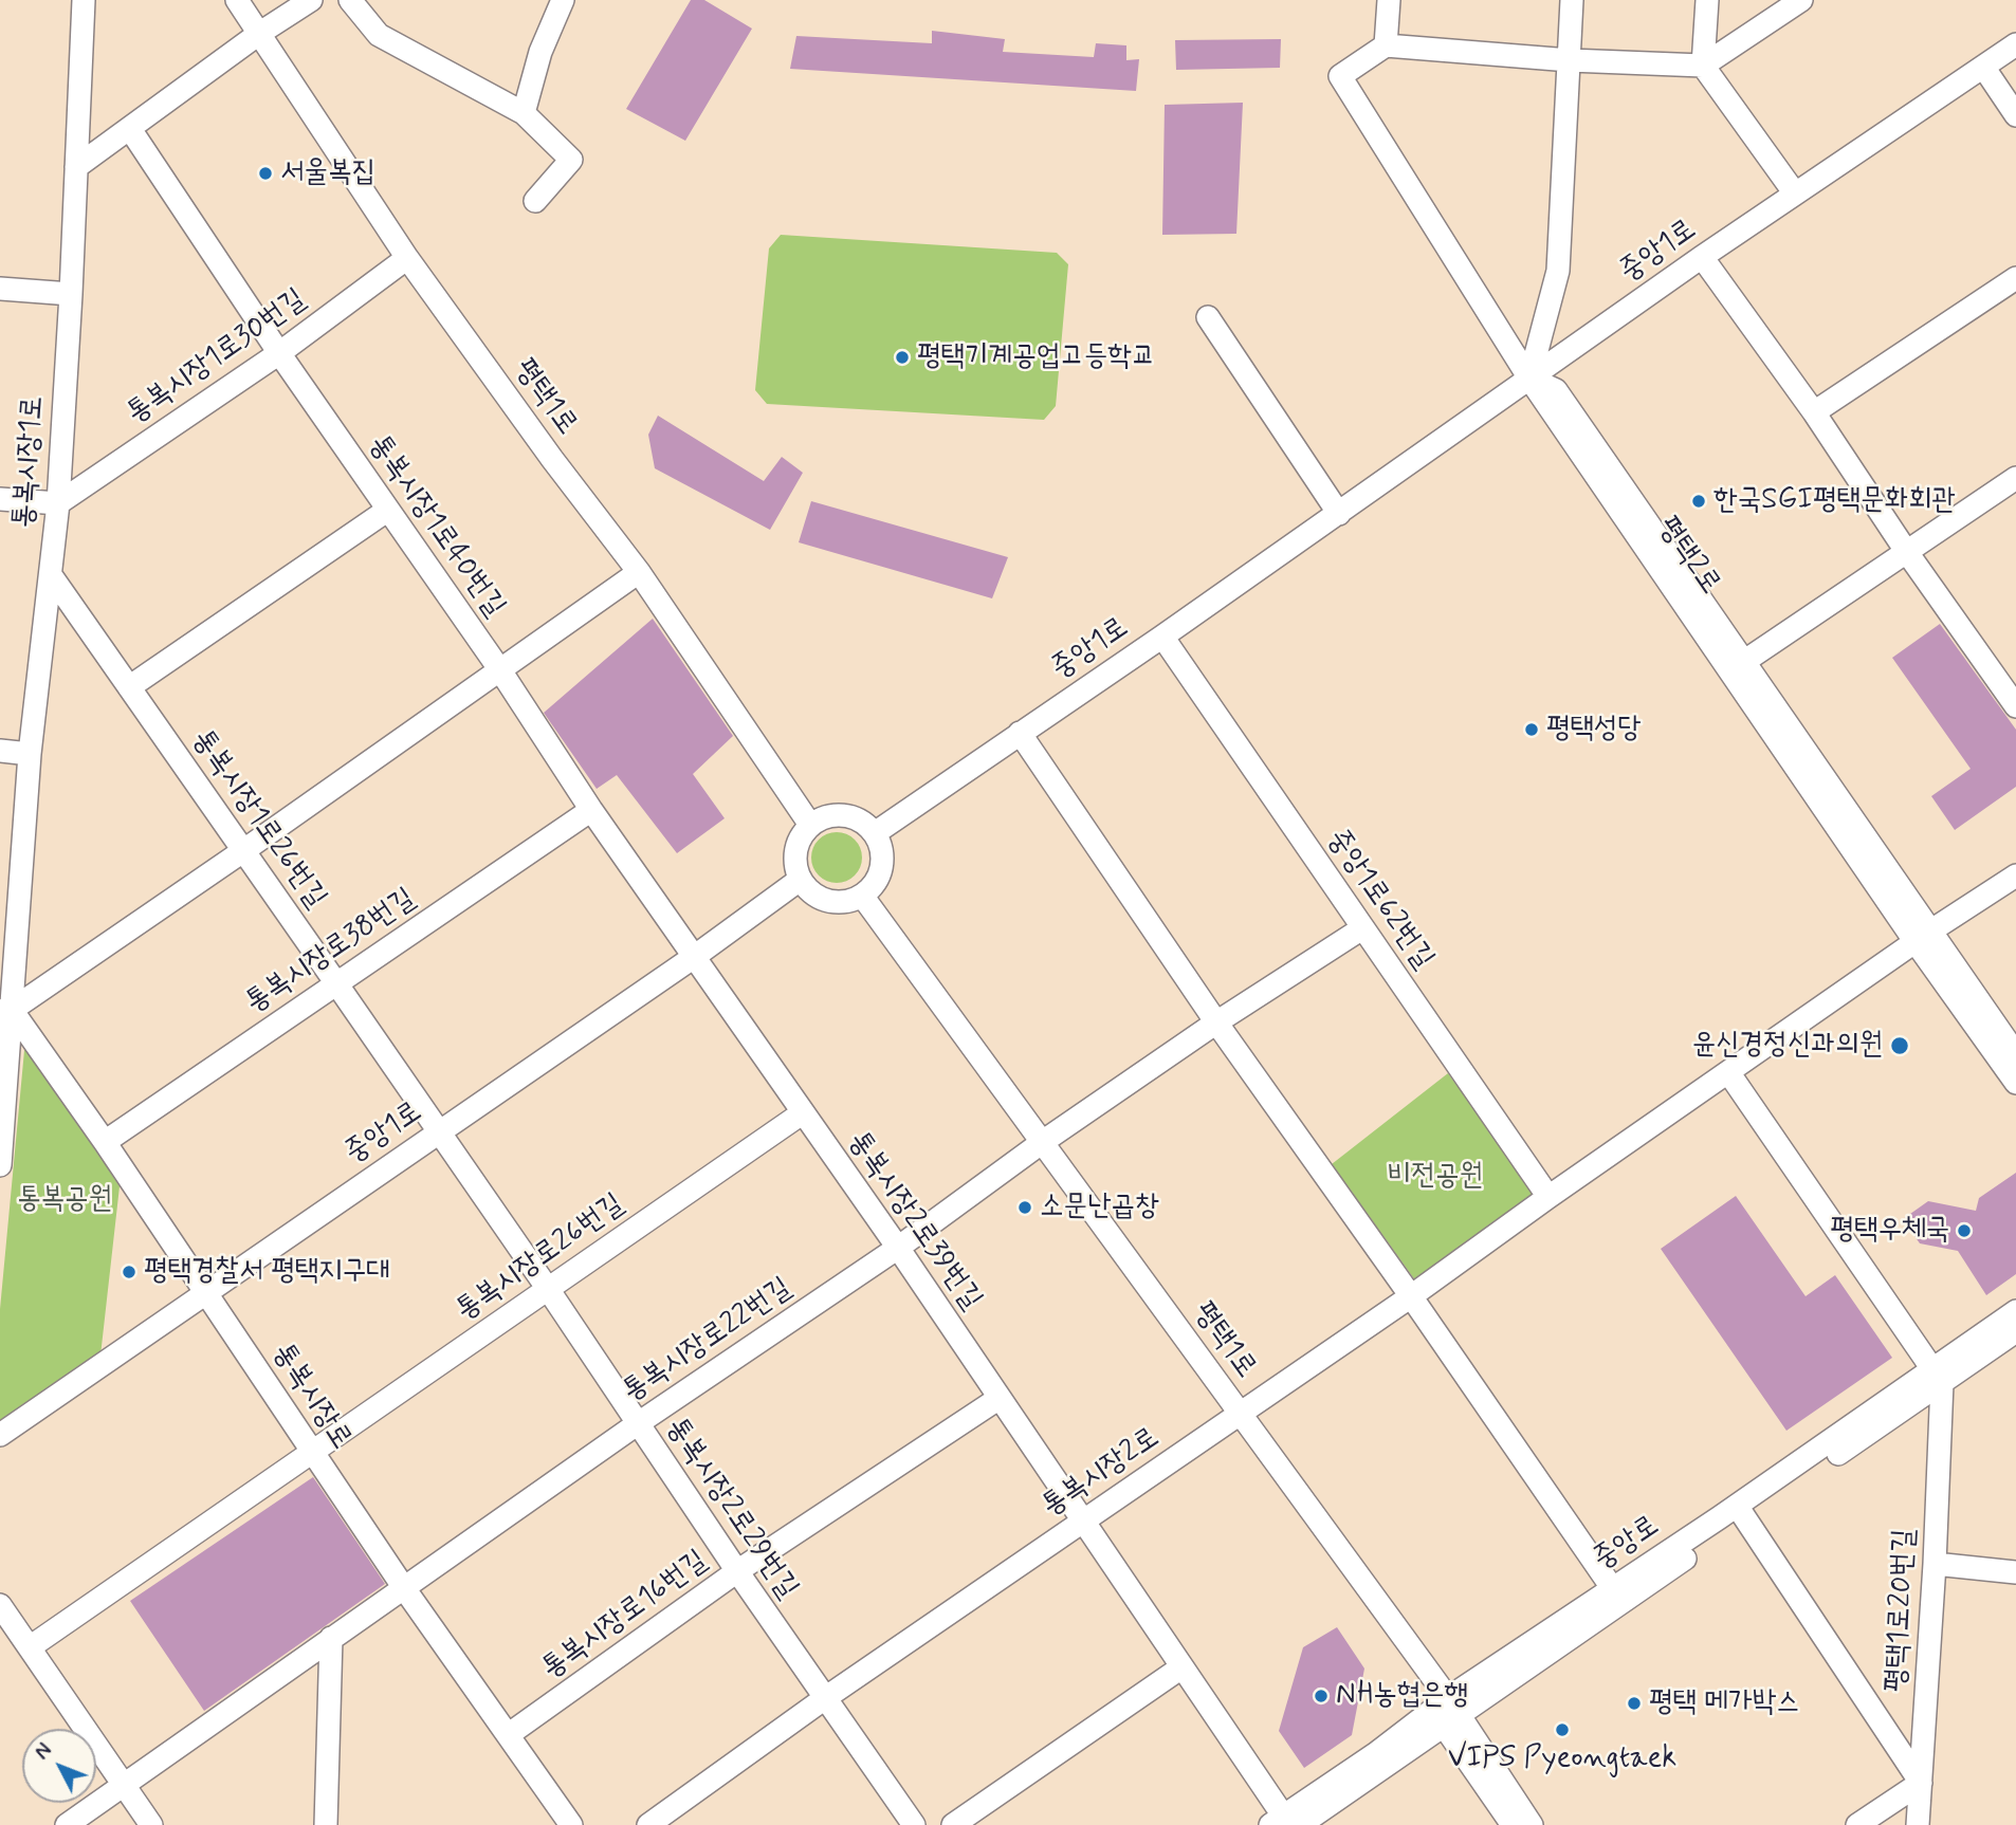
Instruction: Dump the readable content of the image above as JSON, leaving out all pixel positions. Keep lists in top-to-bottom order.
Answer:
{
  "streets": {
    "street": [
      "중앙1로",
      "통복시장1로30번길",
      "평택1로",
      "통복시장1로",
      "통복시장1로40번길",
      "평택2로",
      "통복시장1로26번길",
      "중앙1로62번길",
      "통복시장로38번길",
      "통복시장2로39번길",
      "통복시장로26번길",
      "통복시장로22번길",
      "통복시장로",
      "통복시장2로",
      "통복시장2로29번길",
      "중앙로",
      "평택1로20번길",
      "통복시장로16번길"
    ]
  },
  "crossings": [
    ["중앙1로", "평택1로"],
    ["중앙1로", "통복시장1로40번길"],
    ["중앙1로", "평택2로"],
    ["중앙1로", "통복시장1로26번길"],
    ["중앙1로", "중앙1로62번길"],
    ["중앙1로", "통복시장2로39번길"],
    ["중앙1로", "통복시장로"],
    ["중앙1로", "통복시장2로29번길"],
    ["통복시장1로30번길", "평택1로"],
    ["통복시장1로30번길", "통복시장1로"],
    ["통복시장1로30번길", "통복시장1로40번길"],
    ["평택1로", "통복시장로22번길"],
    ["평택1로", "통복시장2로"],
    ["평택1로", "중앙로"],
    ["통복시장1로", "통복시장1로26번길"],
    ["통복시장1로", "통복시장로"],
    ["통복시장1로40번길", "통복시장로38번길"],
    ["통복시장1로40번길", "통복시장2로39번길"],
    ["평택2로", "통복시장2로"],
    ["통복시장1로26번길", "통복시장로38번길"],
    ["통복시장1로26번길", "통복시장2로29번길"],
    ["중앙1로62번길", "통복시장로22번길"],
    ["중앙1로62번길", "통복시장2로"],
    ["통복시장로38번길", "통복시장로"],
    ["통복시장2로39번길", "통복시장로26번길"],
    ["통복시장2로39번길", "통복시장로22번길"],
    ["통복시장2로39번길", "통복시장2로"],
    ["통복시장2로39번길", "중앙로"],
    ["통복시장2로39번길", "통복시장로16번길"],
    ["통복시장로26번길", "통복시장로"],
    ["통복시장로26번길", "통복시장2로29번길"],
    ["통복시장로22번길", "통복시장로"],
    ["통복시장로22번길", "통복시장2로29번길"],
    ["통복시장로", "통복시장로16번길"],
    ["통복시장2로", "통복시장2로29번길"],
    ["통복시장2로29번길", "통복시장로16번길"],
    ["중앙로", "평택1로20번길"]
  ],
  "parks": ["비전공원", "통복공원"],
  "places": [
    "서울복집",
    "평택기계공업고등학교",
    "한국SGI평택문화회관",
    "평택성당",
    "윤신경정신과의원",
    "소문난곱창",
    "평택우체국",
    "평택경찰서 평택지구대",
    "NH농협은행",
    "평택 메가박스",
    "VIPS Pyeongtaek"
  ],
  "north": "top left"
}
